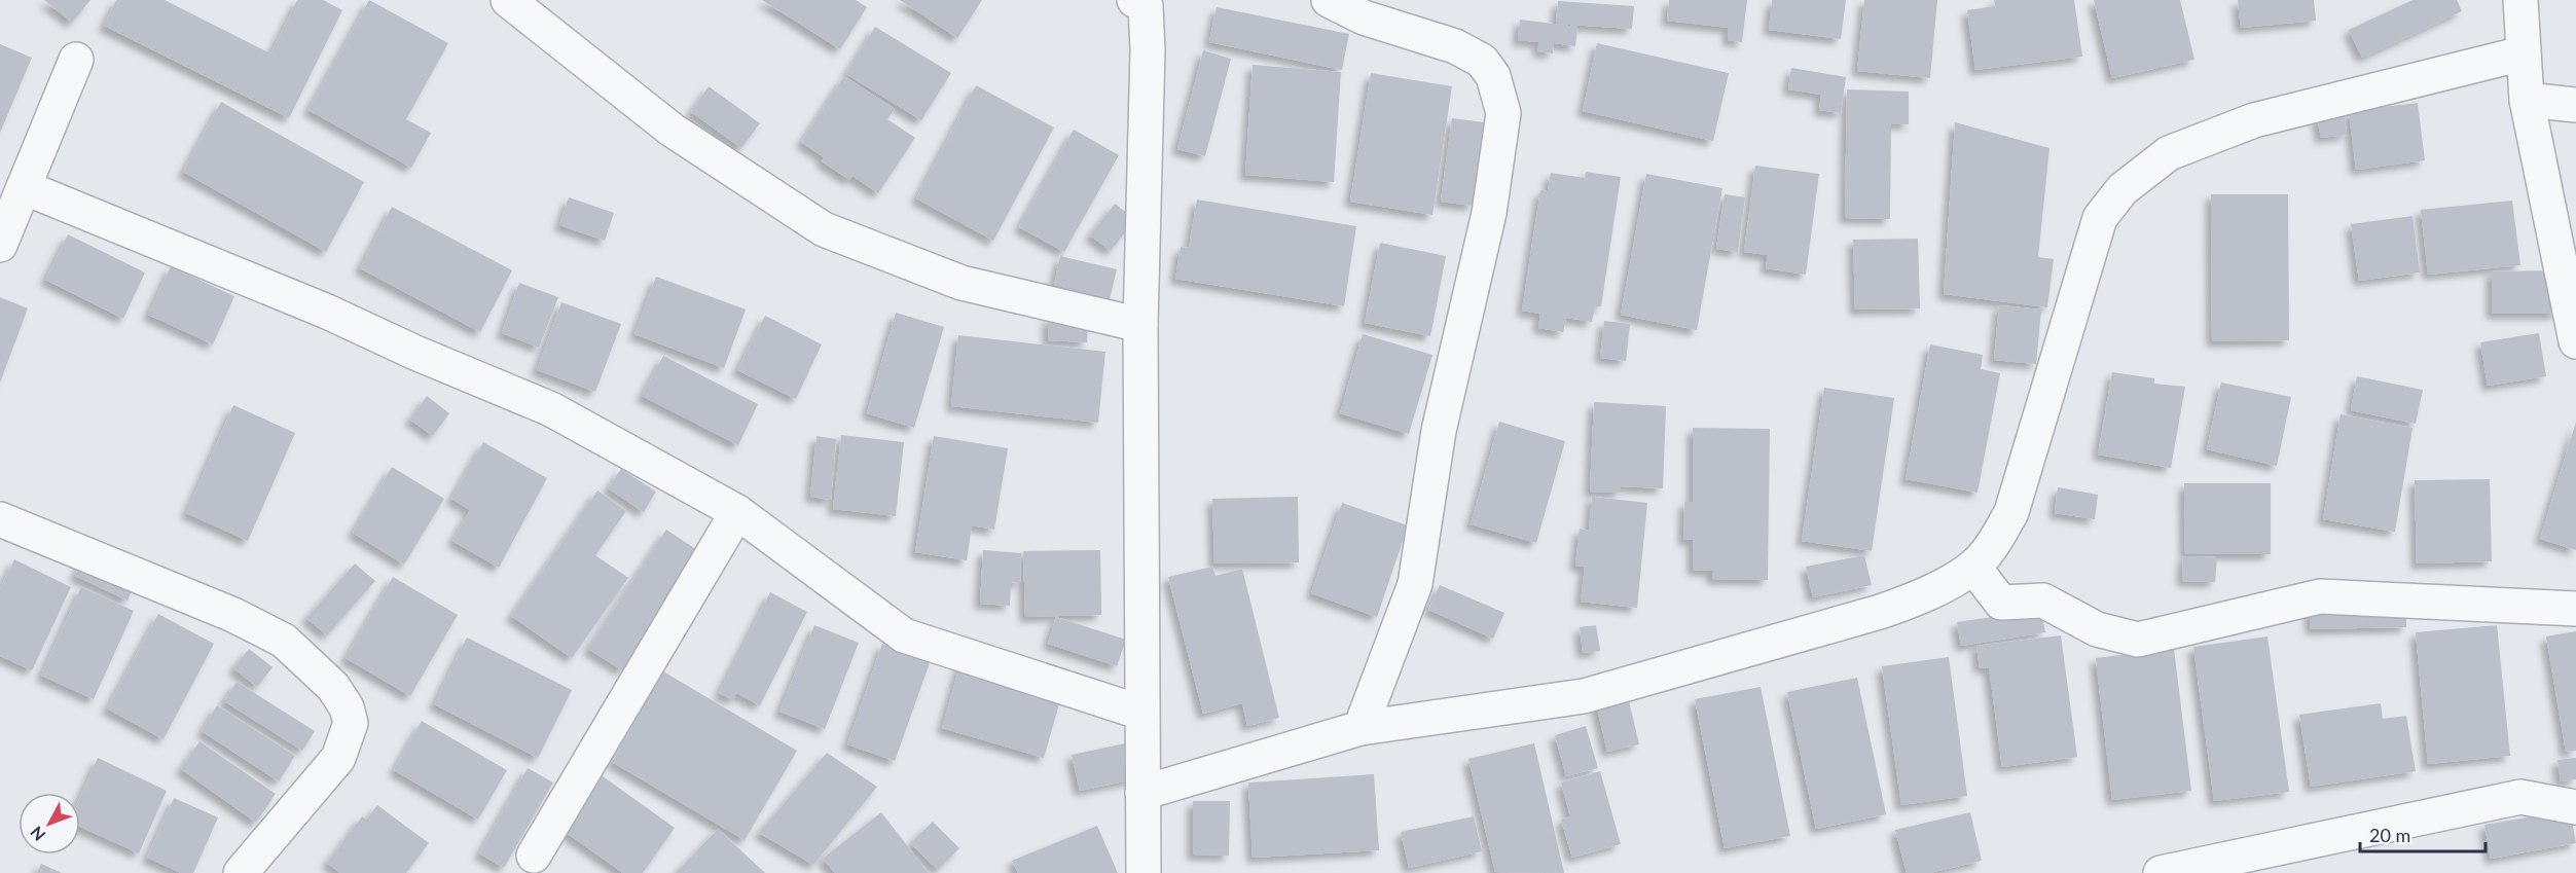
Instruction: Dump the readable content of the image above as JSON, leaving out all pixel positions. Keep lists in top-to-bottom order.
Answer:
{
  "scale_bar": "20 m",
  "north": "bottom left"
}
